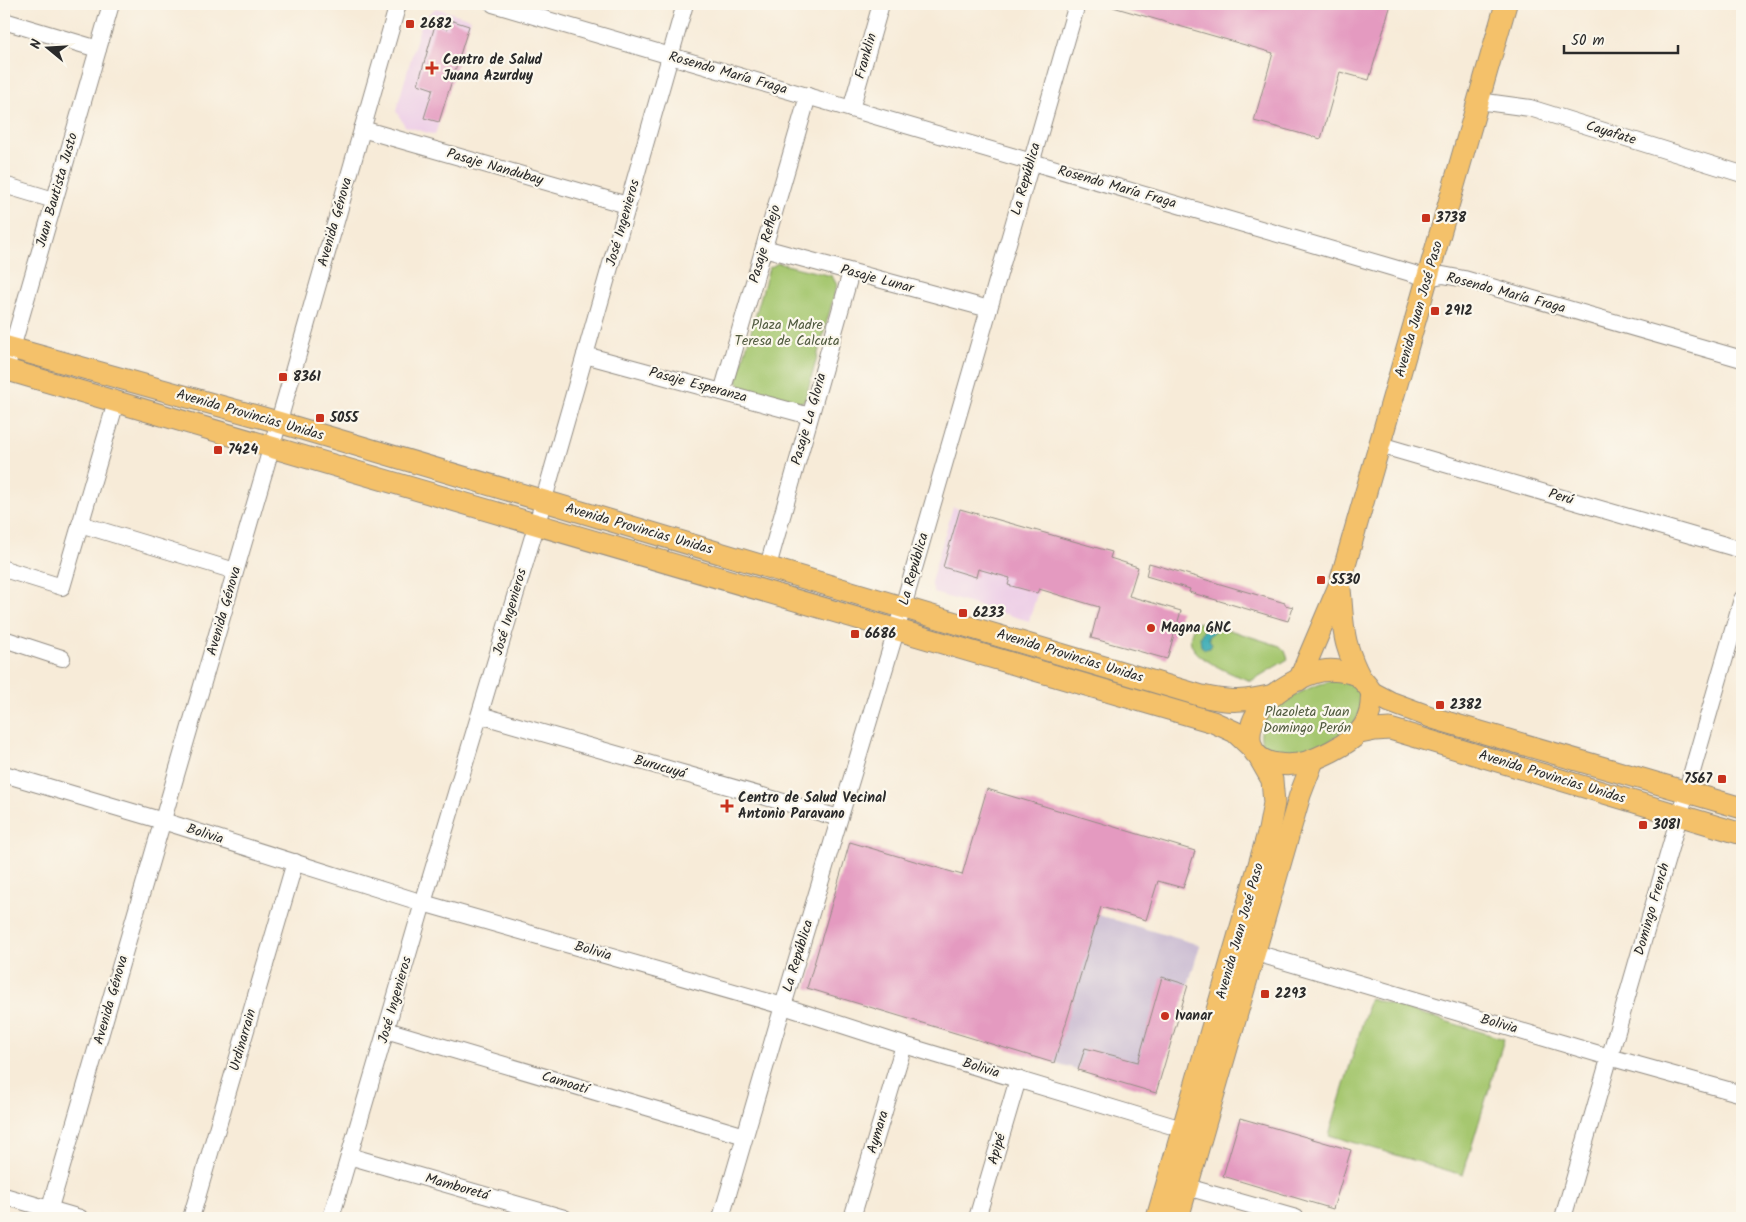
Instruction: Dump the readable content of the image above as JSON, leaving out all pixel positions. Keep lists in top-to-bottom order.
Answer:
{
  "streets": {
    "main road": ["Avenida Juan José Paso", "Avenida Provincias Unidas"],
    "street": [
      "Franklin",
      "Rosendo María Fraga",
      "Cayafate",
      "Pasaje Nandubay",
      "La República",
      "Juan Bautista Justo",
      "Avenida Génova",
      "José Ingenieros",
      "Pasaje Reflejo",
      "Pasaje Lunar",
      "Pasaje Esperanza",
      "Pasaje La Gloria",
      "Perú",
      "Burucuyá",
      "Bolivia",
      "Domingo French",
      "Urdinarrain",
      "Camoatí",
      "Aymara",
      "Apipé",
      "Mamboretá"
    ]
  },
  "crossings": [
    ["Franklin", "Rosendo María Fraga"],
    ["Rosendo María Fraga", "La República"],
    ["Rosendo María Fraga", "José Ingenieros"],
    ["Rosendo María Fraga", "Pasaje Reflejo"],
    ["Rosendo María Fraga", "Avenida Juan José Paso"],
    ["Cayafate", "Avenida Juan José Paso"],
    ["Pasaje Nandubay", "Avenida Génova"],
    ["Pasaje Nandubay", "José Ingenieros"],
    ["La República", "Pasaje Lunar"],
    ["La República", "Avenida Provincias Unidas"],
    ["La República", "Burucuyá"],
    ["La República", "Bolivia"],
    ["La República", "Camoatí"],
    ["Juan Bautista Justo", "Avenida Provincias Unidas"],
    ["Avenida Génova", "Avenida Provincias Unidas"],
    ["Avenida Génova", "Bolivia"],
    ["José Ingenieros", "Pasaje Esperanza"],
    ["José Ingenieros", "Avenida Provincias Unidas"],
    ["José Ingenieros", "Burucuyá"],
    ["José Ingenieros", "Bolivia"],
    ["José Ingenieros", "Camoatí"],
    ["José Ingenieros", "Mamboretá"],
    ["Pasaje Reflejo", "Pasaje Lunar"],
    ["Pasaje Reflejo", "Pasaje Esperanza"],
    ["Pasaje Lunar", "Pasaje La Gloria"],
    ["Avenida Juan José Paso", "Avenida Provincias Unidas"],
    ["Avenida Juan José Paso", "Perú"],
    ["Avenida Juan José Paso", "Bolivia"],
    ["Pasaje Esperanza", "Pasaje La Gloria"],
    ["Avenida Provincias Unidas", "Pasaje La Gloria"],
    ["Avenida Provincias Unidas", "Domingo French"],
    ["Bolivia", "Domingo French"],
    ["Bolivia", "Urdinarrain"],
    ["Bolivia", "Aymara"],
    ["Bolivia", "Apipé"]
  ],
  "parks": ["Plaza Madre Teresa de Calcuta", "Plazoleta Juan Domingo Perón"],
  "places": {
    "transit": [
      "2682",
      "3738",
      "2912",
      "8361",
      "5055",
      "7424",
      "5530",
      "6233",
      "6686",
      "2382",
      "7567",
      "3081",
      "2293"
    ],
    "health": ["Centro de Salud Juana Azurduy", "Centro de Salud Vecinal Antonio Paravano"],
    "other": ["Magna GNC", "Ivanar"]
  },
  "scale_bar": "50 m",
  "north": "left"
}
